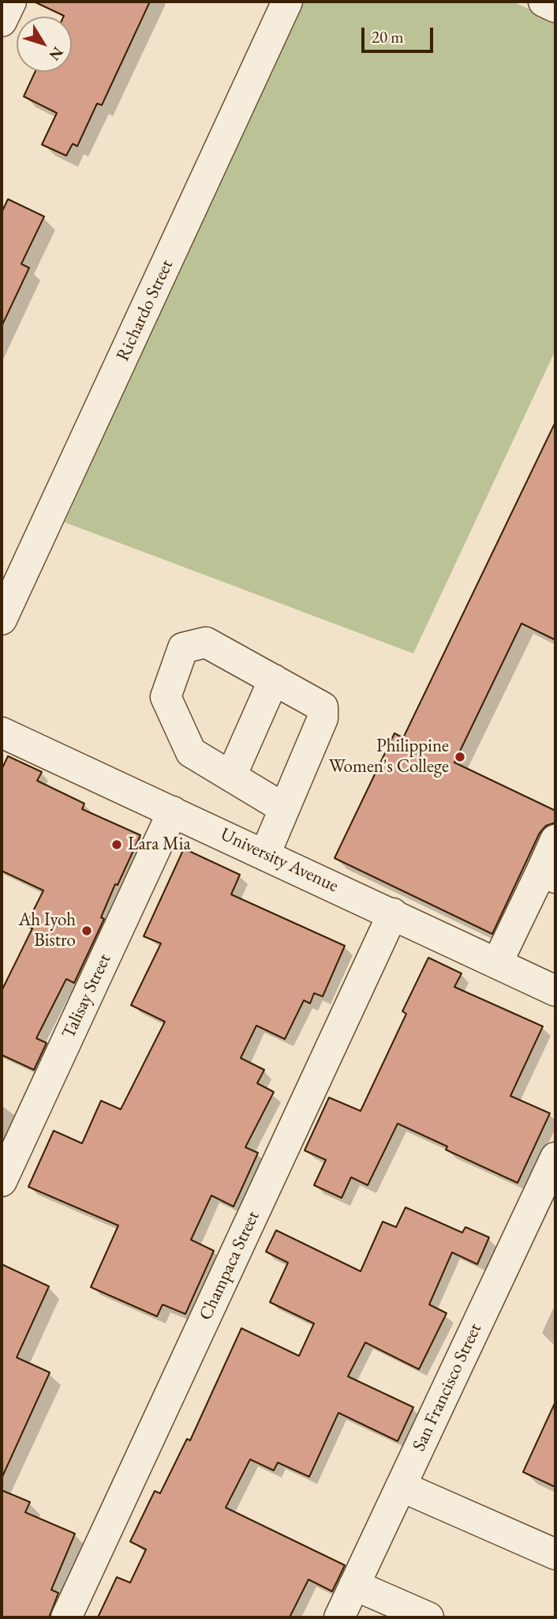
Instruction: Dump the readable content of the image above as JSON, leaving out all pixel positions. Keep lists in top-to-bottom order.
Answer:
{
  "streets": {
    "street": [
      "Richardo Street",
      "University Avenue",
      "Talisay Street",
      "Champaca Street",
      "San Francisco Street"
    ]
  },
  "crossings": [
    ["University Avenue", "Talisay Street"],
    ["University Avenue", "Champaca Street"]
  ],
  "places": ["Philippine Women's College", "Lara Mia", "Ah Iyoh Bistro"],
  "scale_bar": "20 m",
  "north": "bottom right"
}
